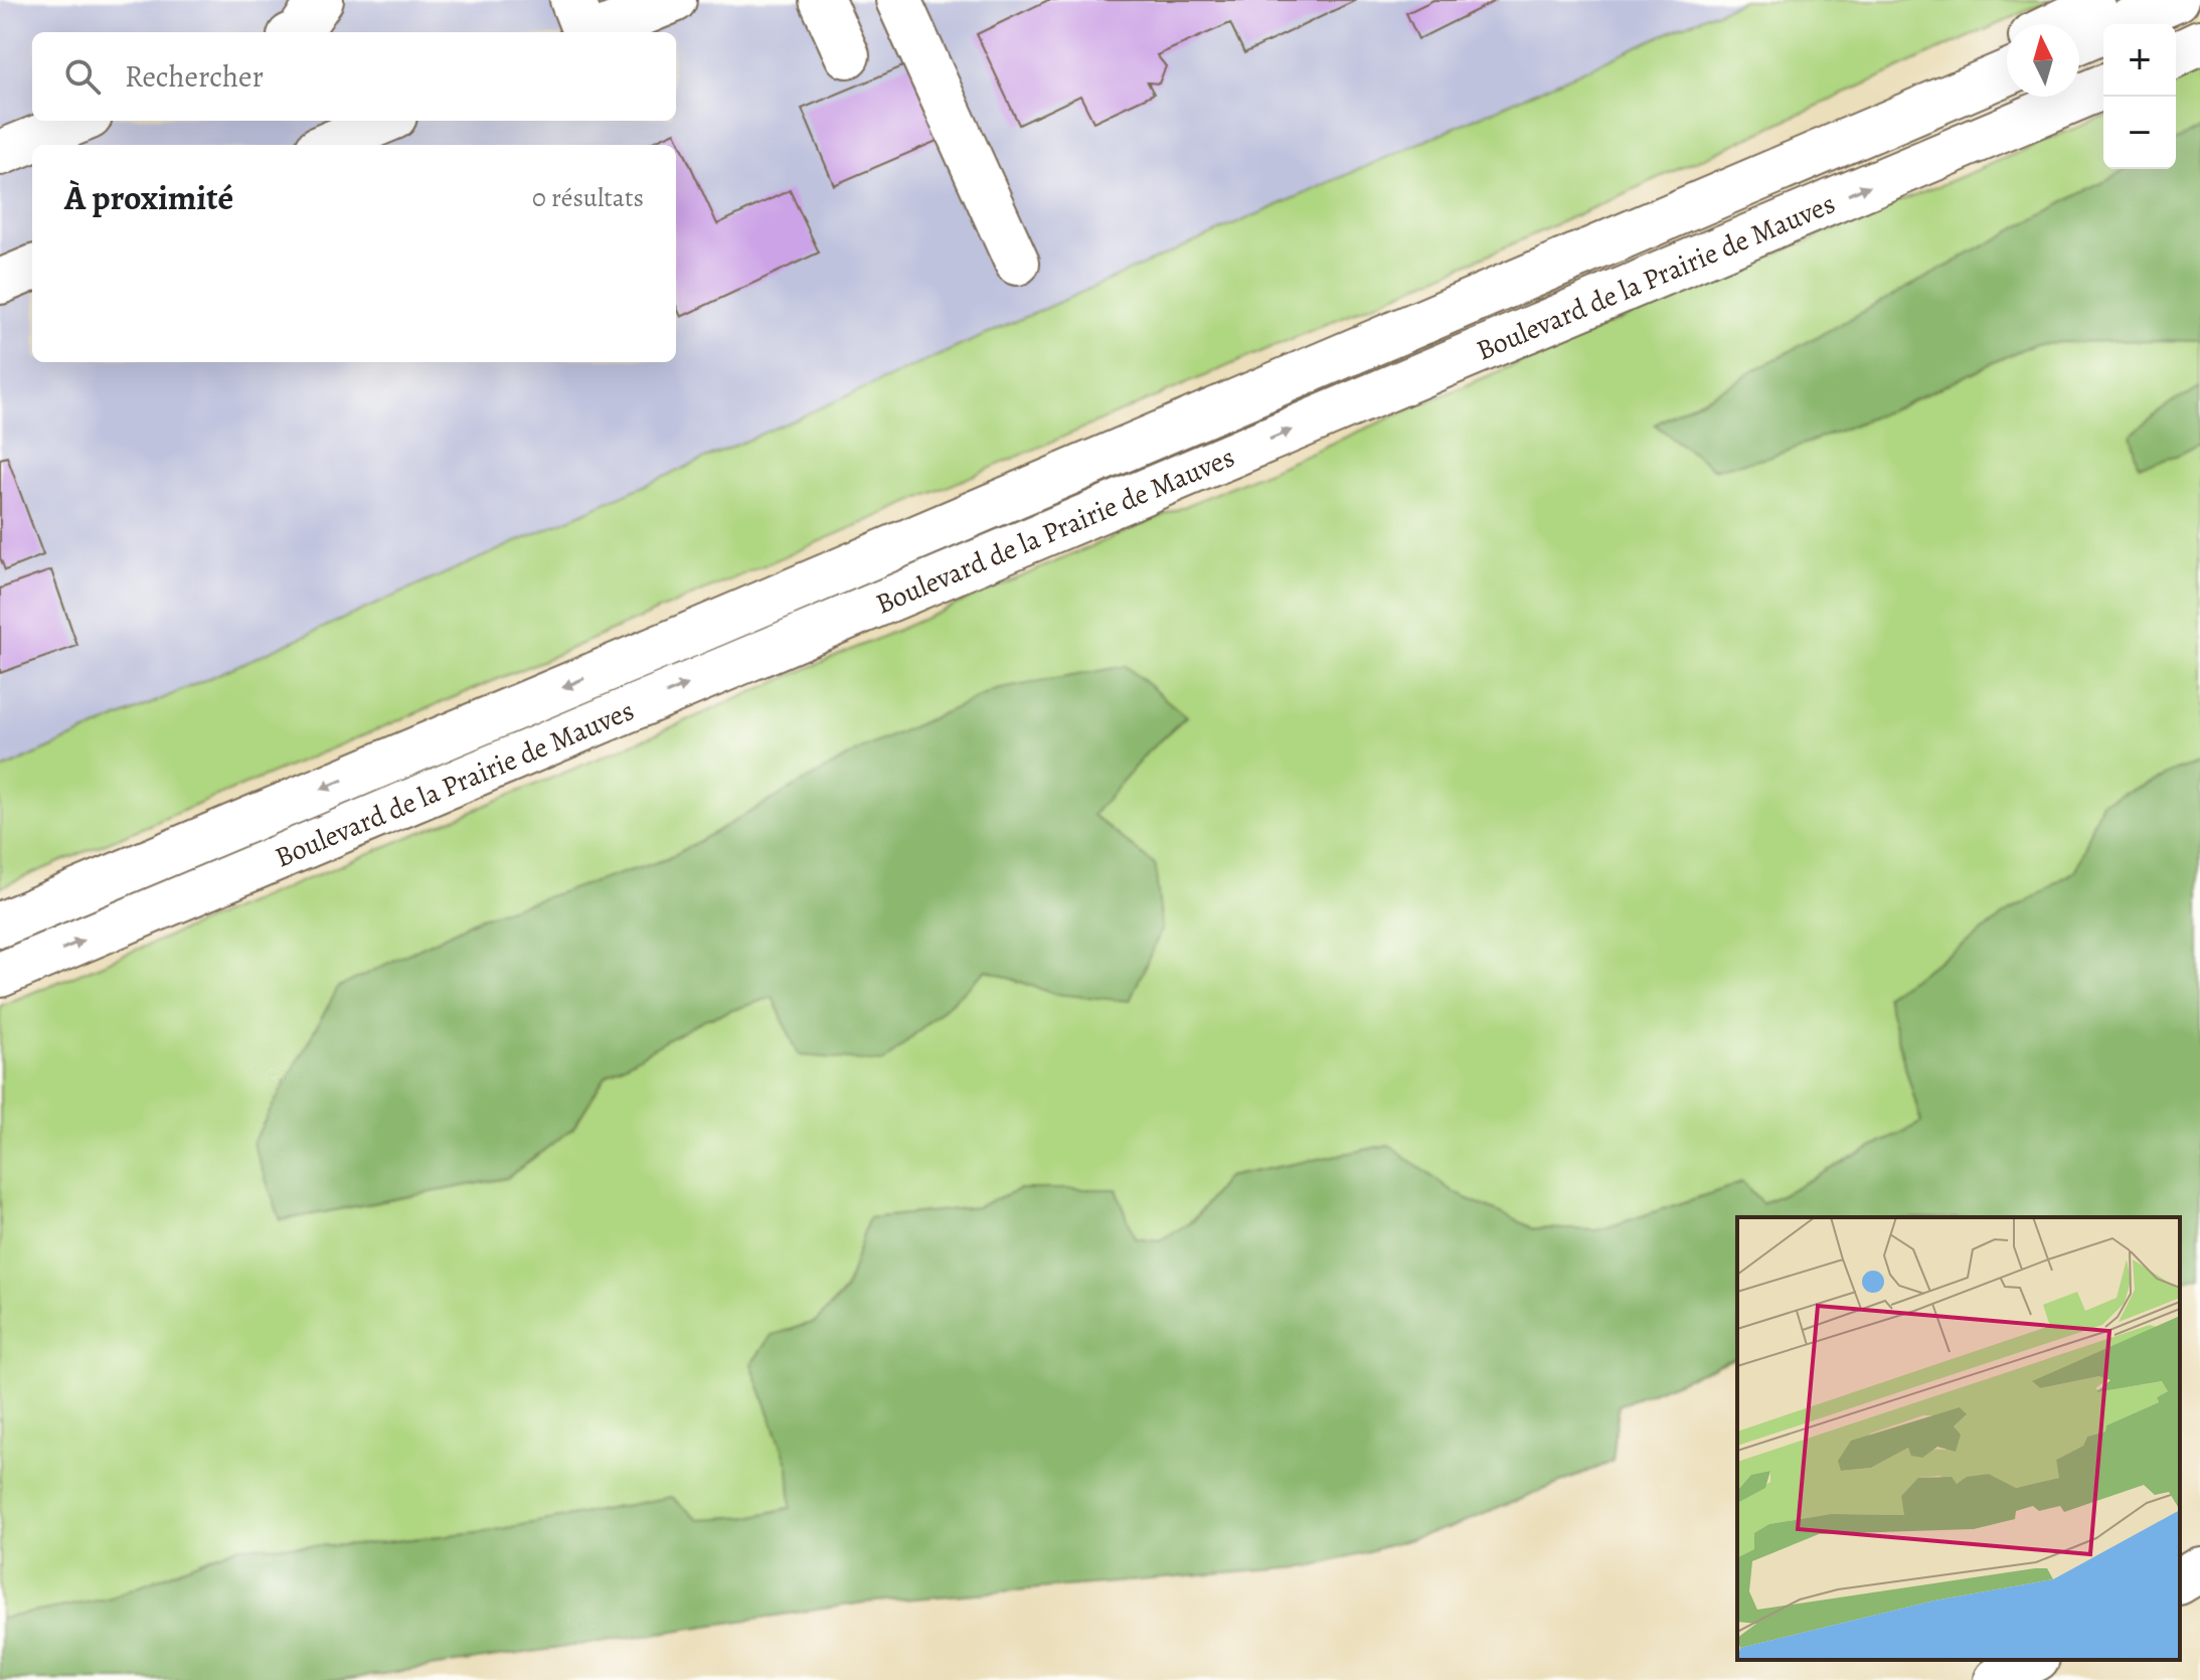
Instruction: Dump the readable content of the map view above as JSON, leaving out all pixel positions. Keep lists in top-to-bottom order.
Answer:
{
  "streets": {
    "main road": ["Boulevard de la Prairie de Mauves"]
  },
  "north": "top",
  "page": {
    "map_buttons": ["+", "−"],
    "search": "Rechercher",
    "heading": ["À proximité", "0 résultats"]
  }
}
